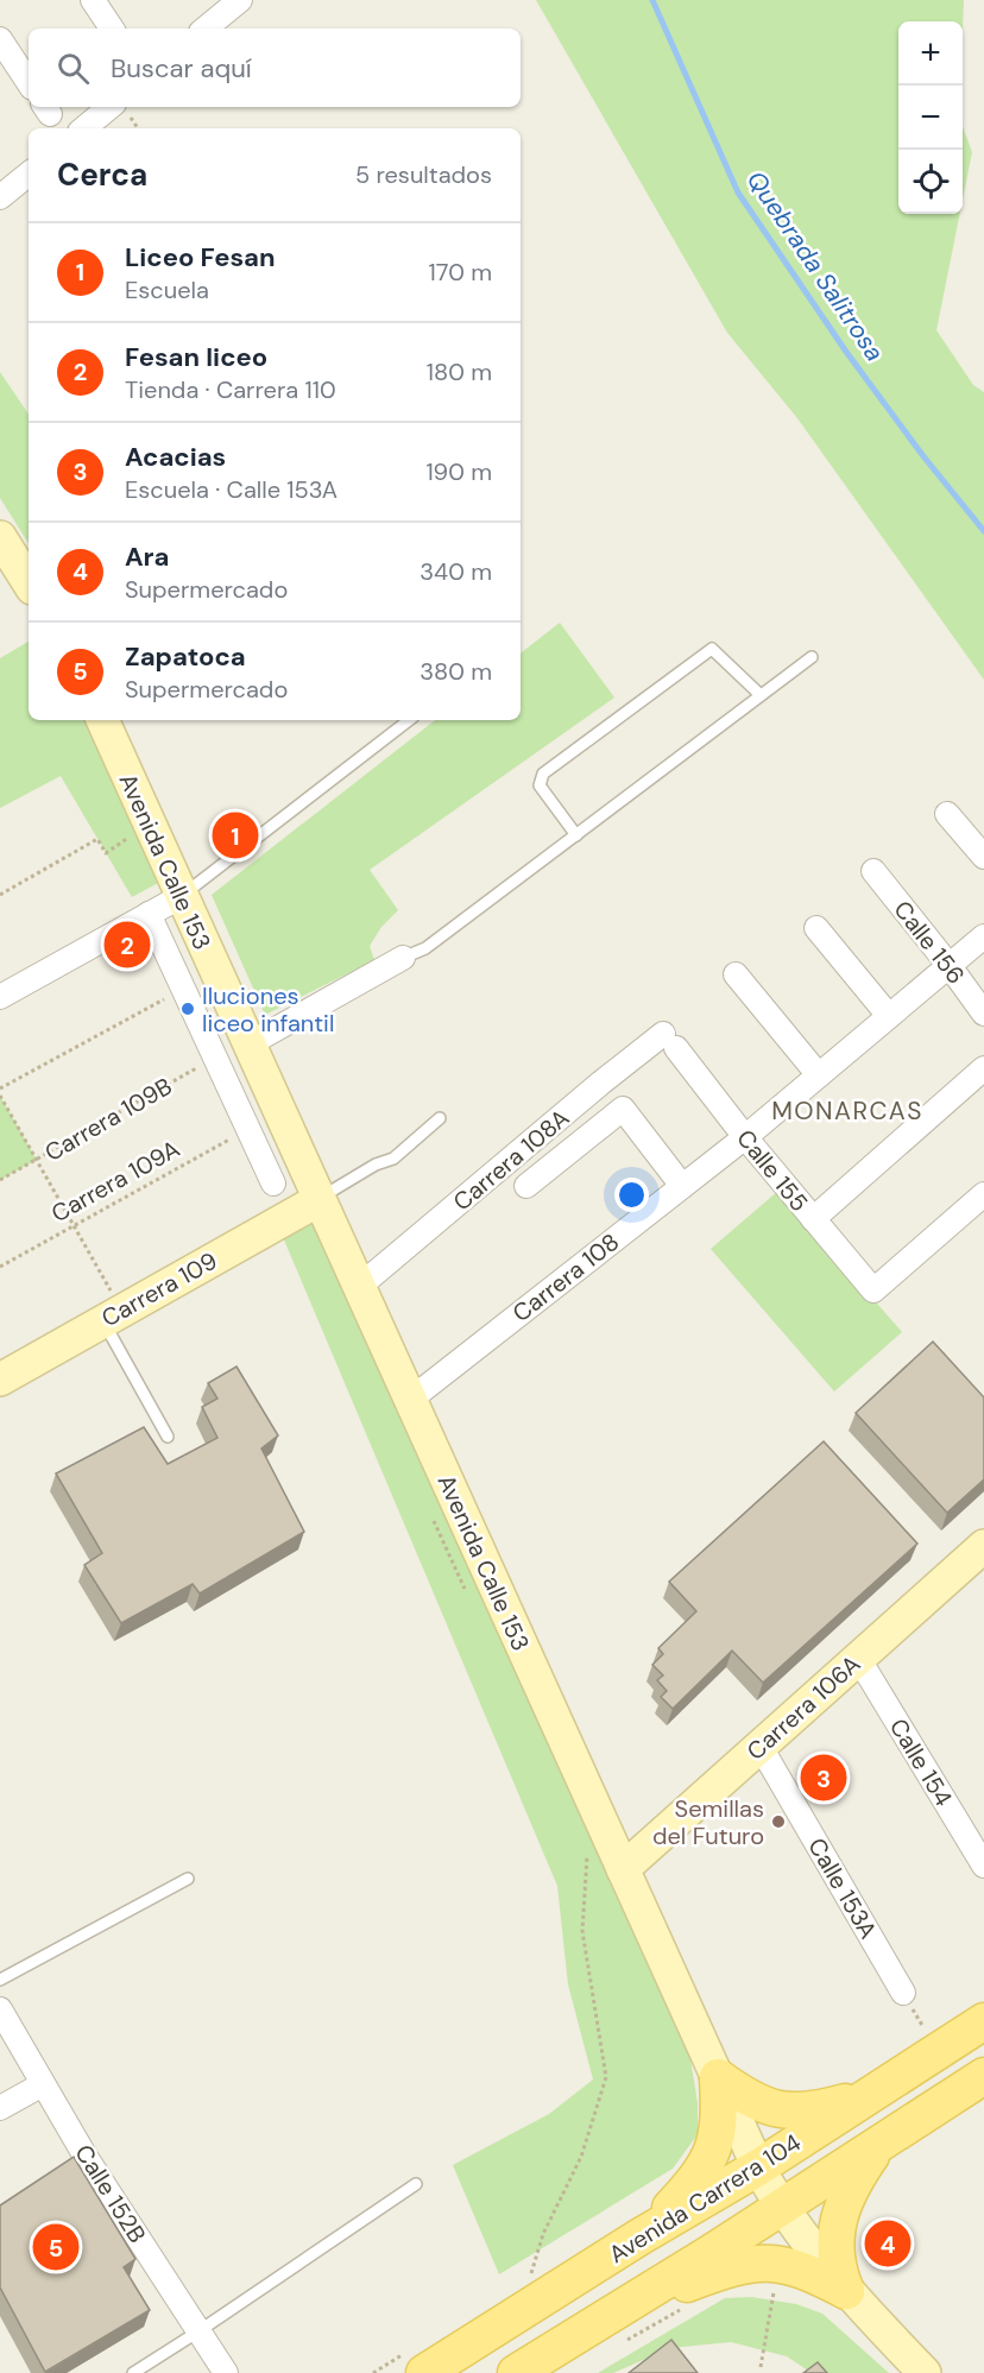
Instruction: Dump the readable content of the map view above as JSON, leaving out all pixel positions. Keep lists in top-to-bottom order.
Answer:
{
  "streets": {
    "main road": ["Avenida Carrera 104"],
    "street": [
      "Avenida Calle 153",
      "Calle 156",
      "Carrera 108A",
      "Calle 155",
      "Carrera 108",
      "Carrera 109",
      "Carrera 106A",
      "Calle 154",
      "Calle 153A",
      "Calle 152B"
    ],
    "path": ["Carrera 109B", "Carrera 109A"]
  },
  "crossings": [
    ["Avenida Calle 153", "Carrera 109B"],
    ["Avenida Calle 153", "Carrera 108A"],
    ["Avenida Calle 153", "Carrera 109A"],
    ["Avenida Calle 153", "Carrera 108"],
    ["Avenida Calle 153", "Carrera 109"],
    ["Avenida Calle 153", "Carrera 106A"],
    ["Avenida Calle 153", "Avenida Carrera 104"],
    ["Calle 156", "Carrera 108"],
    ["Carrera 108A", "Calle 155"],
    ["Calle 155", "Carrera 108"],
    ["Carrera 106A", "Calle 154"],
    ["Carrera 106A", "Calle 153A"]
  ],
  "districts": ["MONARCAS"],
  "water": ["Quebrada Salitrosa"],
  "places": ["Iluciones liceo infantil", "Semillas del Futuro"],
  "page": {
    "map_buttons": ["+", "−"],
    "search": "Buscar aquí",
    "heading": ["Cerca", "5 resultados"],
    "list": [
      {
        "mark": "1",
        "name": "Liceo Fesan",
        "note": "Escuela",
        "value": "170 m"
      },
      {
        "mark": "2",
        "name": "Fesan liceo",
        "note": "Tienda · Carrera 110",
        "value": "180 m"
      },
      {
        "mark": "3",
        "name": "Acacias",
        "note": "Escuela · Calle 153A",
        "value": "190 m"
      },
      {
        "mark": "4",
        "name": "Ara",
        "note": "Supermercado",
        "value": "340 m"
      },
      {
        "mark": "5",
        "name": "Zapatoca",
        "note": "Supermercado",
        "value": "380 m"
      }
    ],
    "pins": [
      "1",
      "2",
      "3",
      "4",
      "5"
    ]
  }
}
